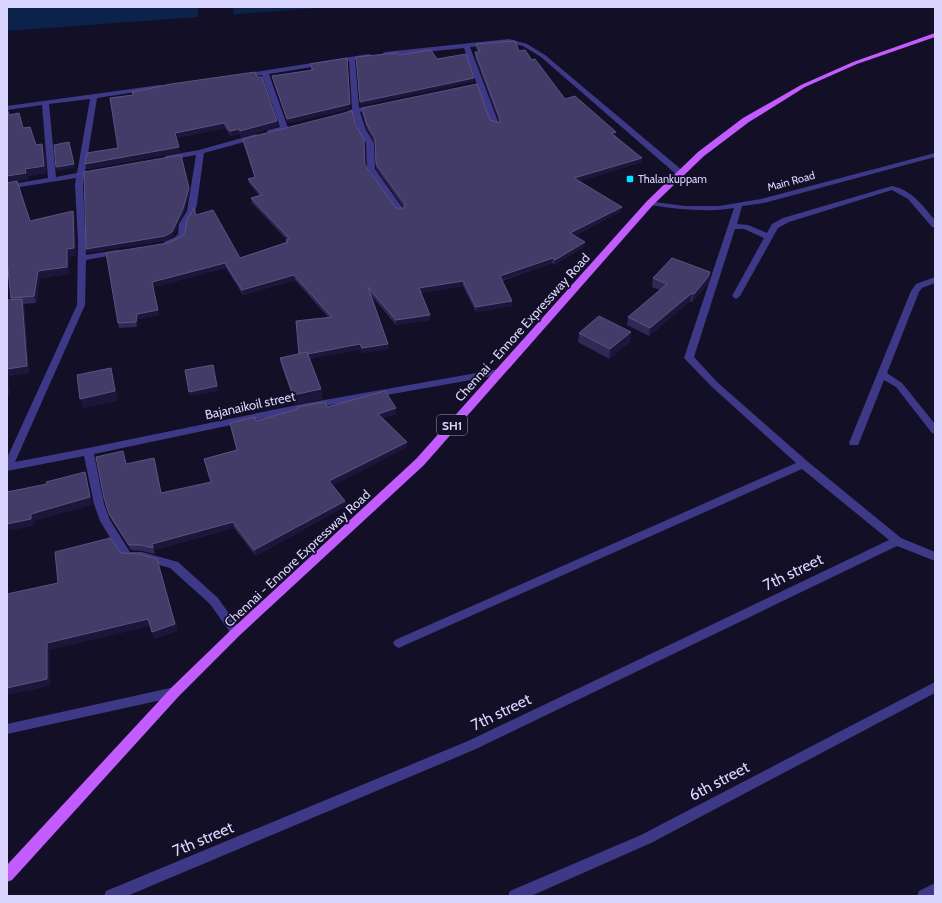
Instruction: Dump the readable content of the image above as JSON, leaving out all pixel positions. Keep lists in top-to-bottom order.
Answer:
{
  "streets": {
    "main road": ["Chennai - Ennore Expressway Road", "SH1"],
    "street": [
      "Main Road",
      "Bajanaikoil street",
      "7th street",
      "6th street"
    ]
  },
  "crossings": [
    ["Main Road", "Chennai - Ennore Expressway Road"],
    ["Chennai - Ennore Expressway Road", "Bajanaikoil street"]
  ],
  "places": {
    "transit": ["Thalankuppam"]
  }
}
